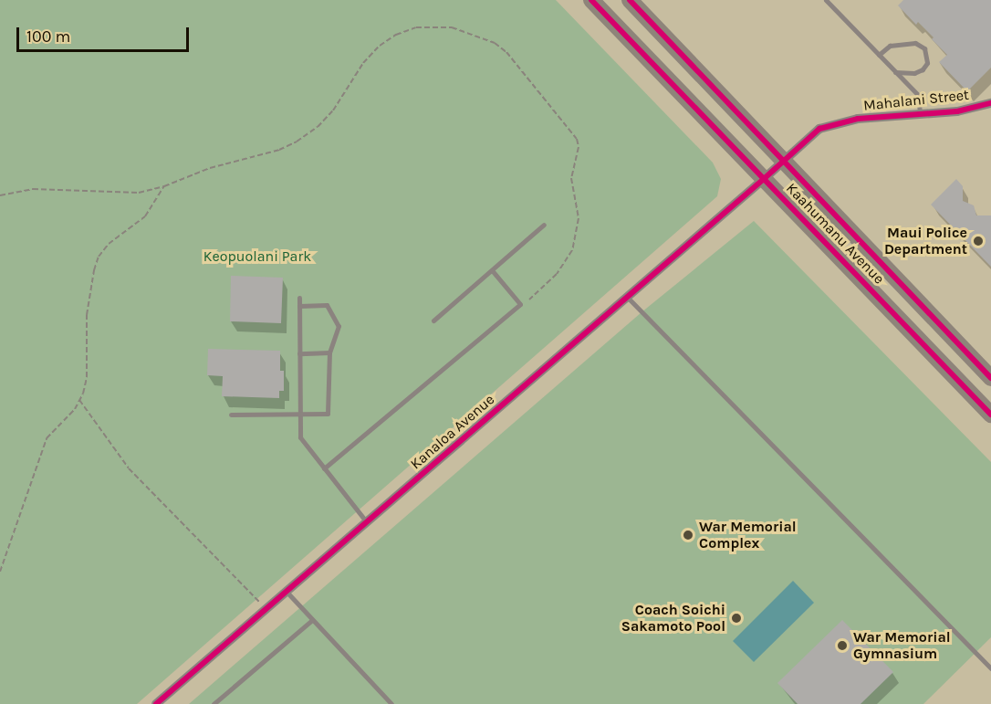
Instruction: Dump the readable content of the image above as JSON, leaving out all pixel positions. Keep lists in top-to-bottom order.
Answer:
{
  "streets": {
    "main road": ["Kaahumanu Avenue"],
    "street": ["Mahalani Street", "Kanaloa Avenue"]
  },
  "crossings": [
    ["Mahalani Street", "Kaahumanu Avenue"],
    ["Mahalani Street", "Kanaloa Avenue"],
    ["Kaahumanu Avenue", "Kanaloa Avenue"]
  ],
  "parks": ["Keopuolani Park"],
  "places": [
    "Maui Police Department",
    "War Memorial Complex",
    "Coach Soichi Sakamoto Pool",
    "War Memorial Gymnasium"
  ],
  "scale_bar": "100 m"
}
